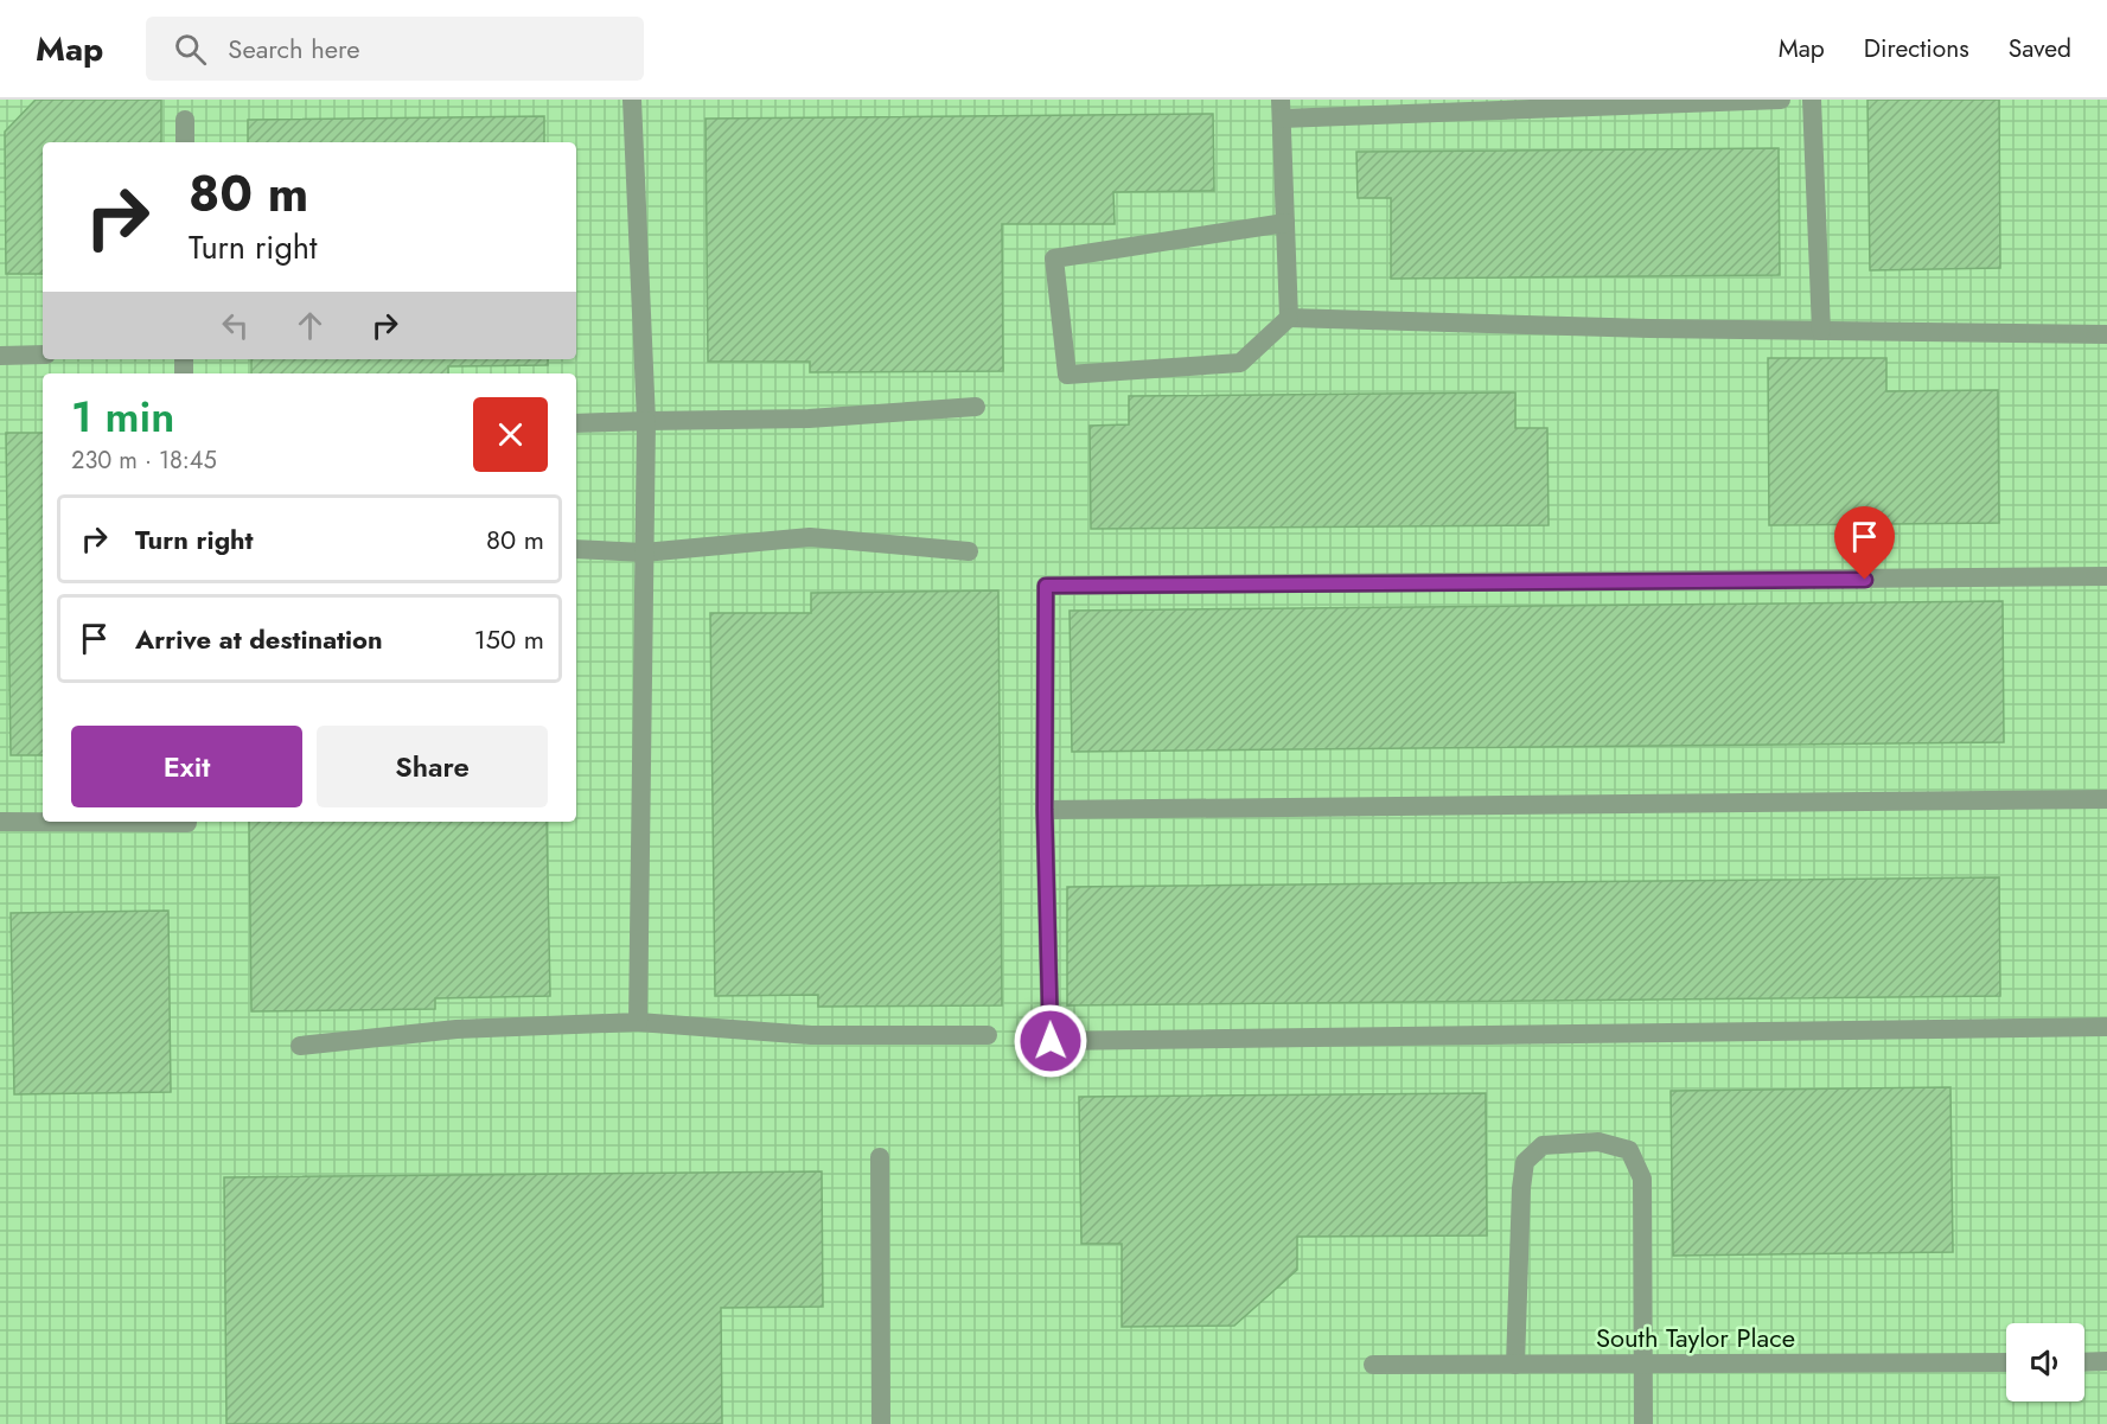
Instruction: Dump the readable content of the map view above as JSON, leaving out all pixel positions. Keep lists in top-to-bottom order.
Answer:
{
  "streets": {
    "street": ["South Taylor Place"]
  },
  "page": {
    "header": "Map",
    "search": "Search here",
    "nav": ["Map", "Directions", "Saved"],
    "turn": ["80 m", "Turn right"],
    "heading": ["1 min", "230 m · 18:45"],
    "list": [
      {
        "name": "Turn right",
        "value": "80 m"
      },
      {
        "name": "Arrive at destination",
        "value": "150 m"
      }
    ],
    "buttons": ["Exit", "Share"]
  }
}
